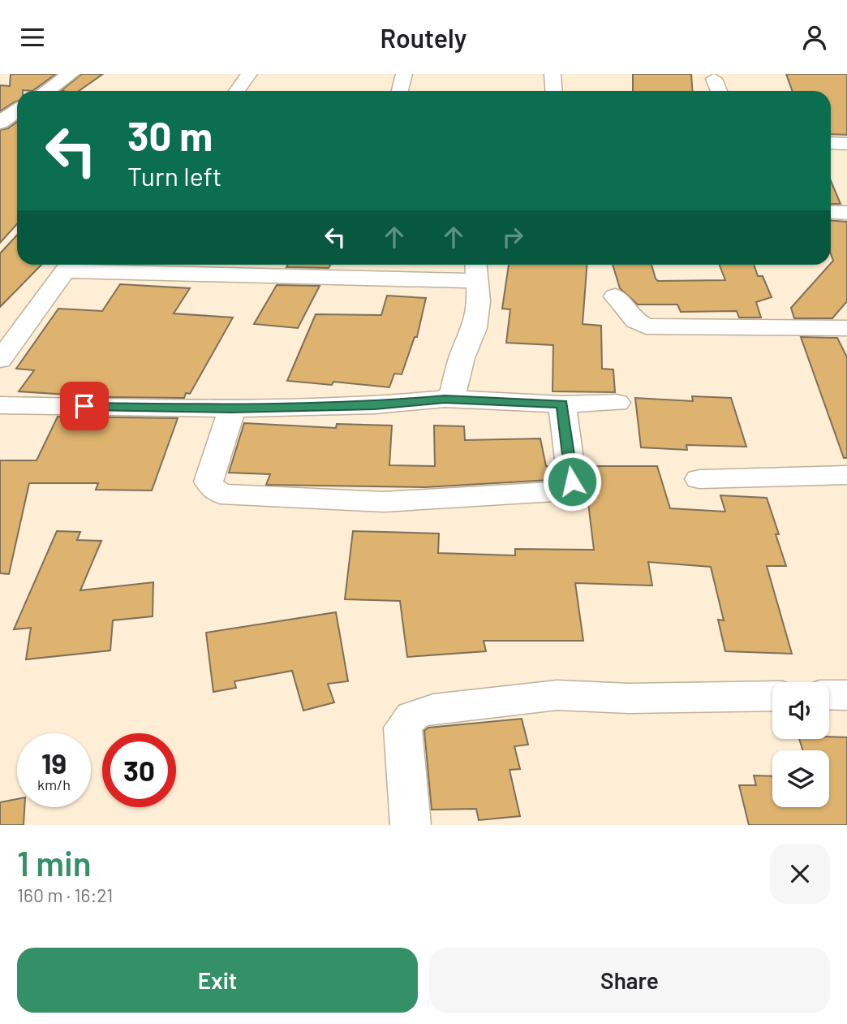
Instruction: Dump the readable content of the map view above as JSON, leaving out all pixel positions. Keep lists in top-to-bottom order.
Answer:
{
  "page": {
    "header": "Routely",
    "turn": ["30 m", "Turn left"],
    "speed": "19 km/h",
    "limit": "30",
    "heading": ["1 min", "160 m · 16:21"],
    "buttons": ["Exit", "Share"]
  }
}
